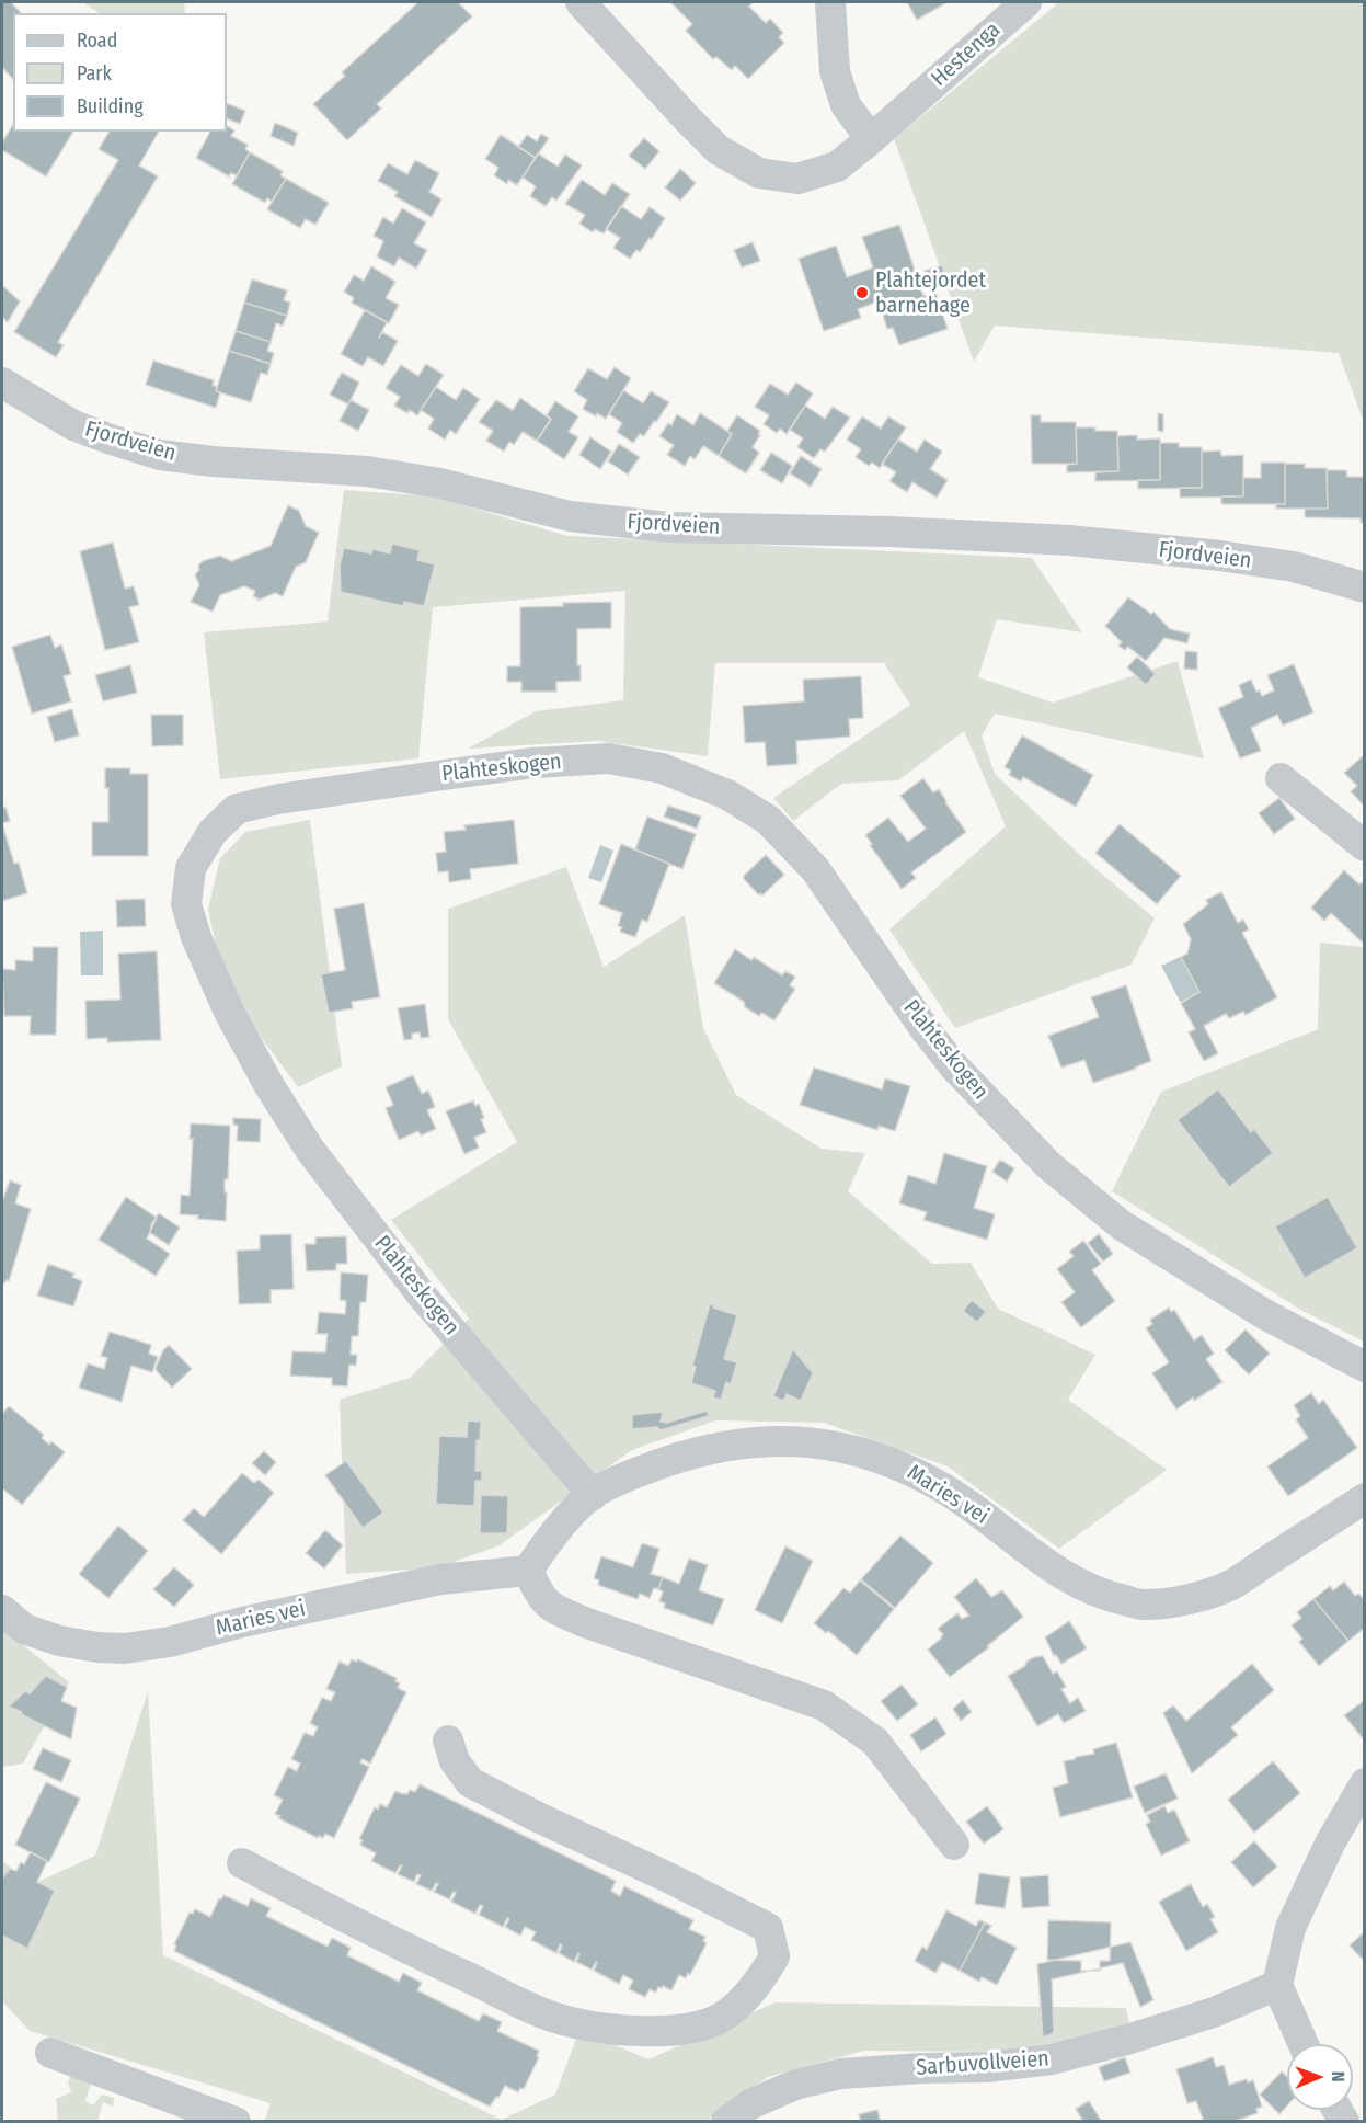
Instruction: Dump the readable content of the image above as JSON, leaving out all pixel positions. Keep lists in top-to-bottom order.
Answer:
{
  "streets": {
    "street": [
      "Hestenga",
      "Fjordveien",
      "Plahteskogen",
      "Maries vei",
      "Sarbuvollveien"
    ]
  },
  "crossings": [
    ["Plahteskogen", "Maries vei"]
  ],
  "places": ["Plahtejordet barnehage"],
  "legend": ["Road", "Park", "Building"],
  "north": "right"
}
